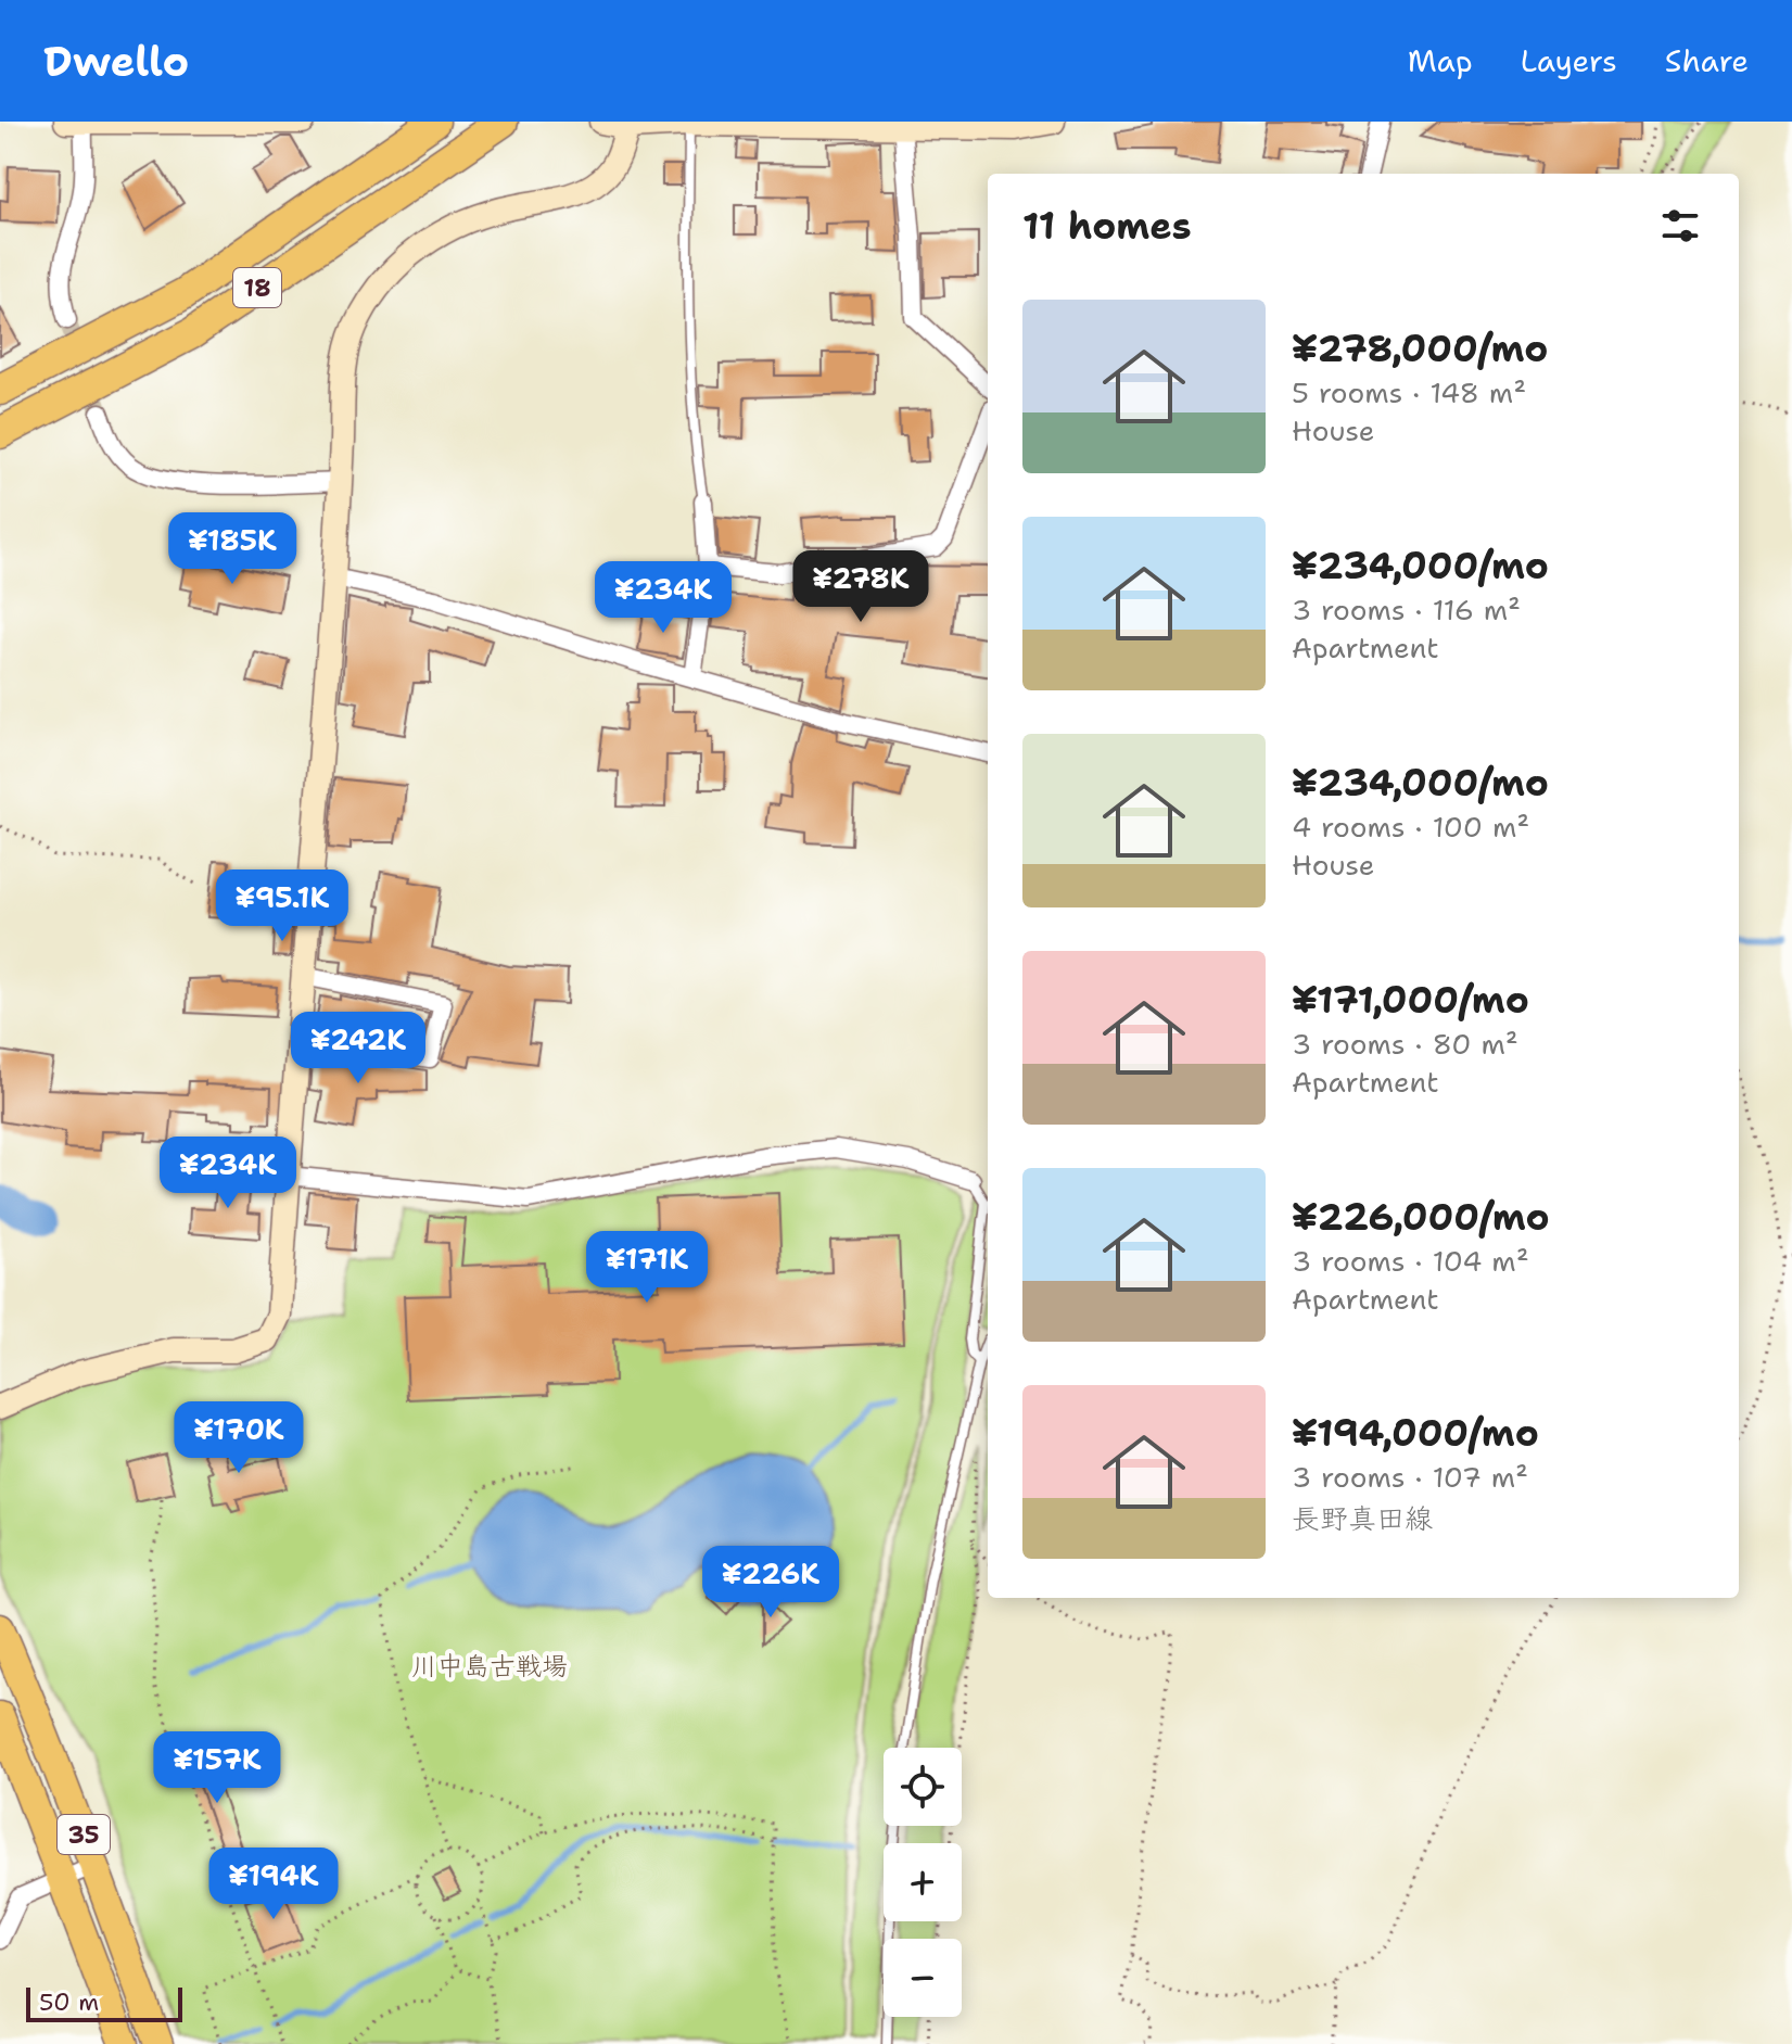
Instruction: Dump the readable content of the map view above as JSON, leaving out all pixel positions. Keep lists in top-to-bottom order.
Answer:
{
  "streets": {
    "highway": ["18"],
    "main road": ["35"]
  },
  "parks": ["川中島古戦場"],
  "scale_bar": "50 m",
  "page": {
    "header": "Dwello",
    "nav": ["Map", "Layers", "Share"],
    "heading": "11 homes",
    "list": [
      {
        "name": "¥278,000/mo",
        "note": "5 rooms · 148 m² · House"
      },
      {
        "name": "¥234,000/mo",
        "note": "3 rooms · 116 m² · Apartment"
      },
      {
        "name": "¥234,000/mo",
        "note": "4 rooms · 100 m² · House"
      },
      {
        "name": "¥171,000/mo",
        "note": "3 rooms · 80 m² · Apartment"
      },
      {
        "name": "¥226,000/mo",
        "note": "3 rooms · 104 m² · Apartment"
      },
      {
        "name": "¥194,000/mo",
        "note": "3 rooms · 107 m² · 長野真田線"
      }
    ],
    "price": [
      "¥185K",
      "¥278K",
      "¥234K",
      "¥95.1K",
      "¥242K",
      "¥234K",
      "¥171K",
      "¥170K",
      "¥226K",
      "¥157K",
      "¥194K"
    ],
    "map_buttons": ["+", "−"],
    "scale": "50 m"
  }
}
